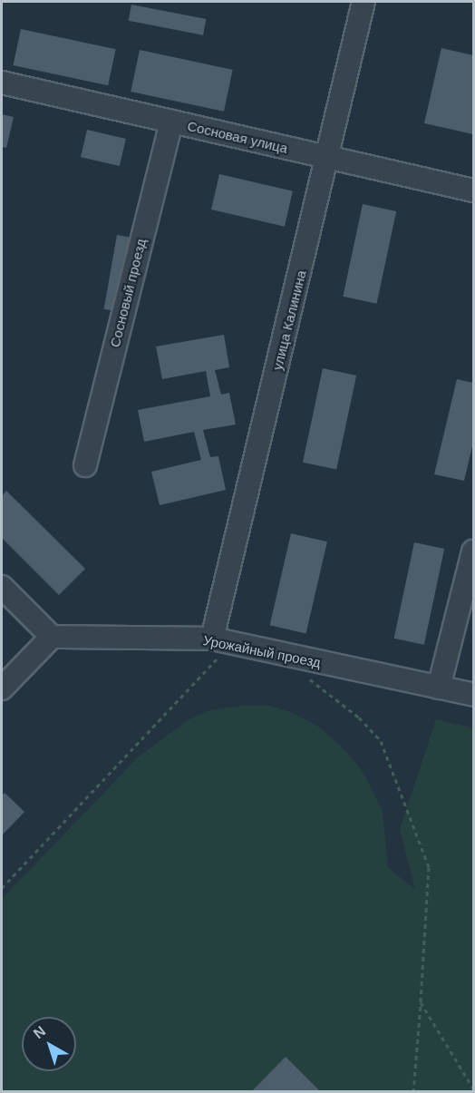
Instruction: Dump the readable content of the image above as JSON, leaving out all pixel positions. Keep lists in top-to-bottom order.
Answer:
{
  "streets": {
    "street": [
      "Сосновая улица",
      "Сосновый проезд",
      "улица Калинина",
      "Урожайный проезд"
    ]
  },
  "crossings": [
    ["Сосновая улица", "Сосновый проезд"],
    ["Сосновая улица", "улица Калинина"],
    ["улица Калинина", "Урожайный проезд"]
  ],
  "north": "top left"
}
